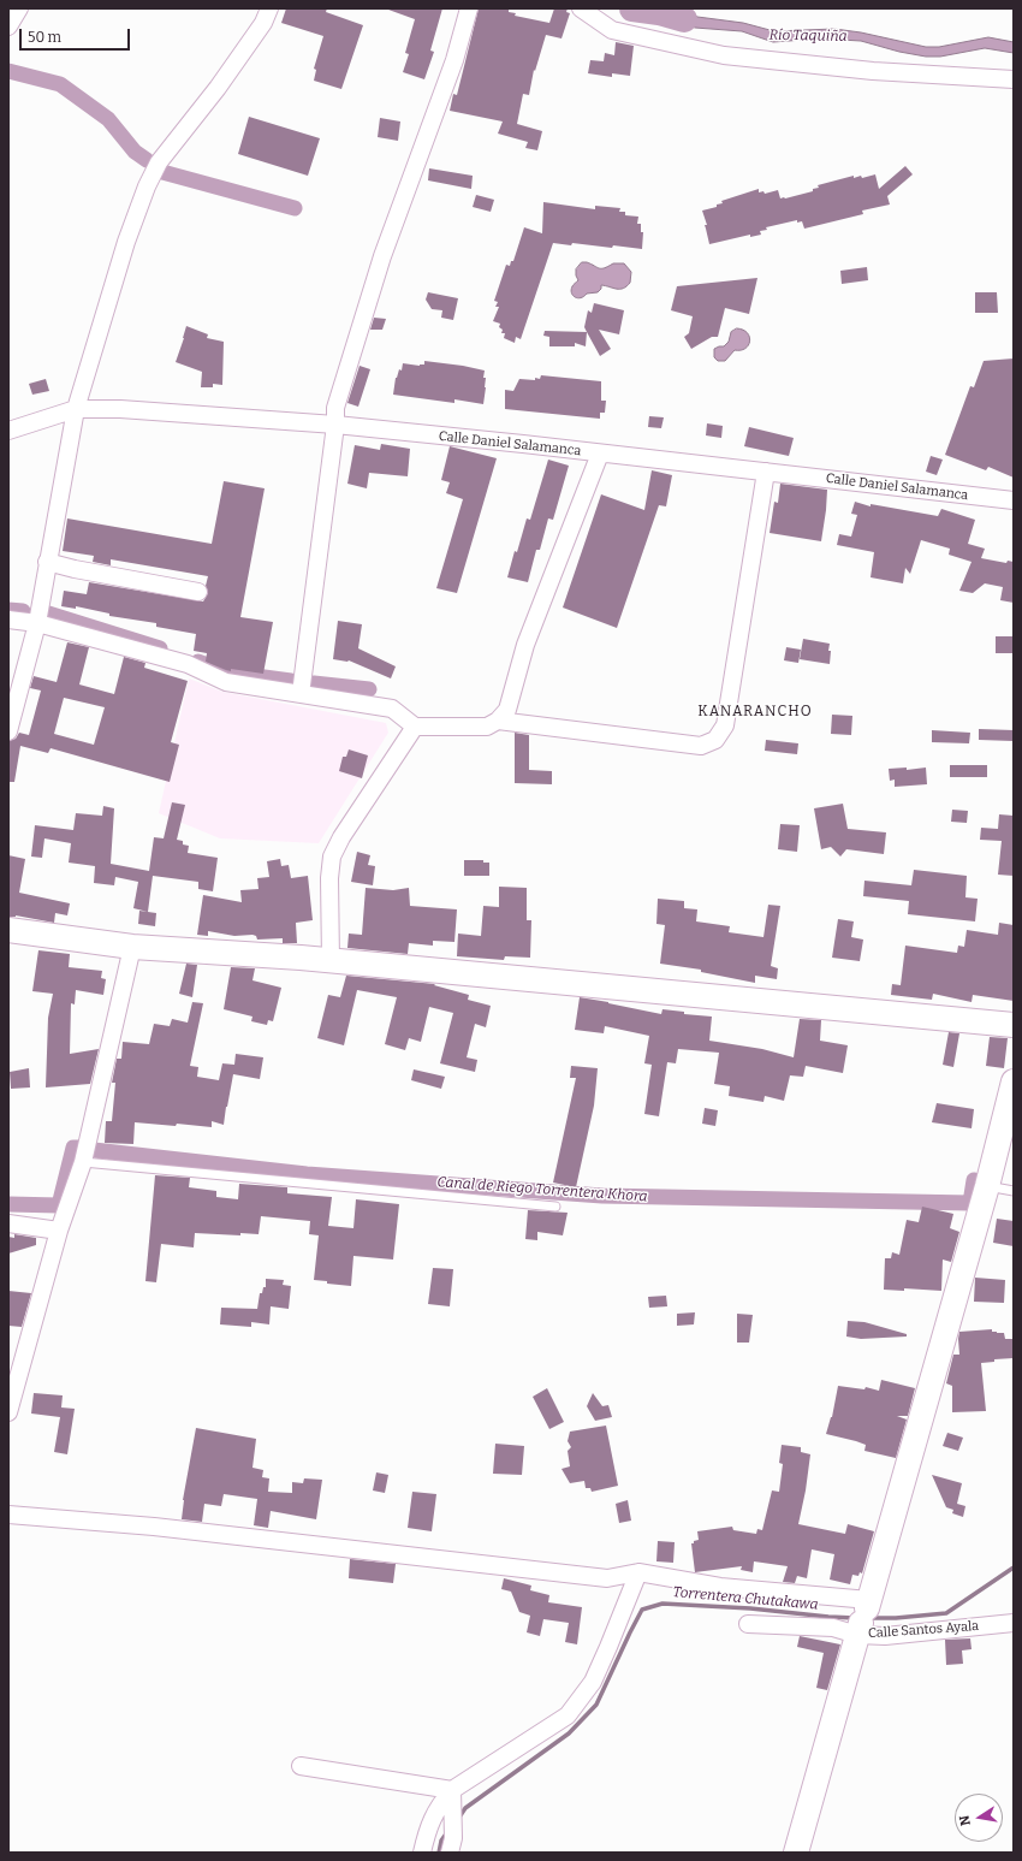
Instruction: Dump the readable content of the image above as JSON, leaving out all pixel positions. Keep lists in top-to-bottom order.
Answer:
{
  "streets": {
    "street": ["Calle Daniel Salamanca", "Calle Santos Ayala"]
  },
  "districts": ["KANARANCHO"],
  "water": ["Río Taquiña", "Canal de Riego Torrentera Khora", "Torrentera Chutakawa"],
  "scale_bar": "50 m",
  "north": "left"
}
